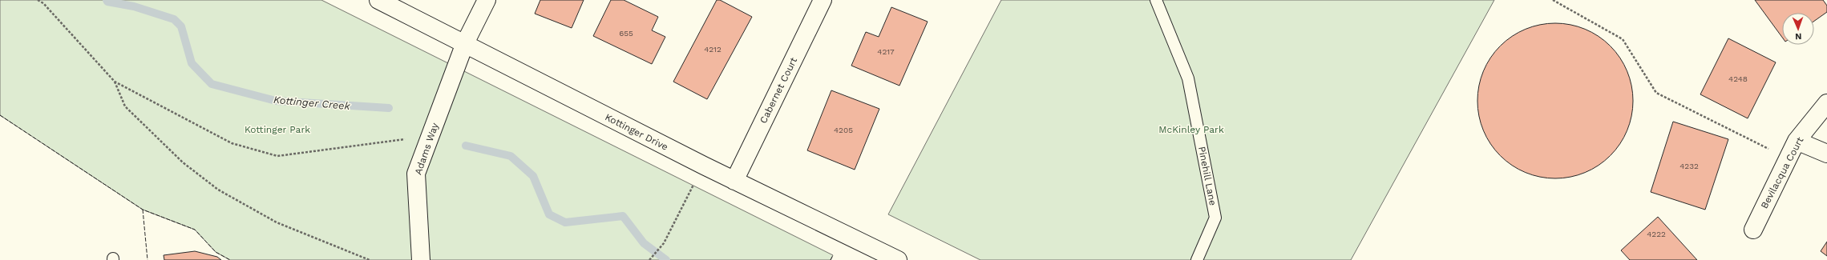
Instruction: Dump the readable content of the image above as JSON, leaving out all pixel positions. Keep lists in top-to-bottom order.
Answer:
{
  "streets": {
    "street": [
      "Cabernet Court",
      "Kottinger Drive",
      "Adams Way",
      "Bevilacqua Court"
    ],
    "lane": ["Pinehill Lane"]
  },
  "crossings": [
    ["Cabernet Court", "Kottinger Drive"],
    ["Kottinger Drive", "Adams Way"]
  ],
  "water": ["Kottinger Creek"],
  "parks": ["Kottinger Park", "McKinley Park"],
  "house_numbers": [
    "655",
    "4212",
    "4217",
    "4248",
    "4205",
    "4232",
    "4222"
  ],
  "north": "bottom"
}
